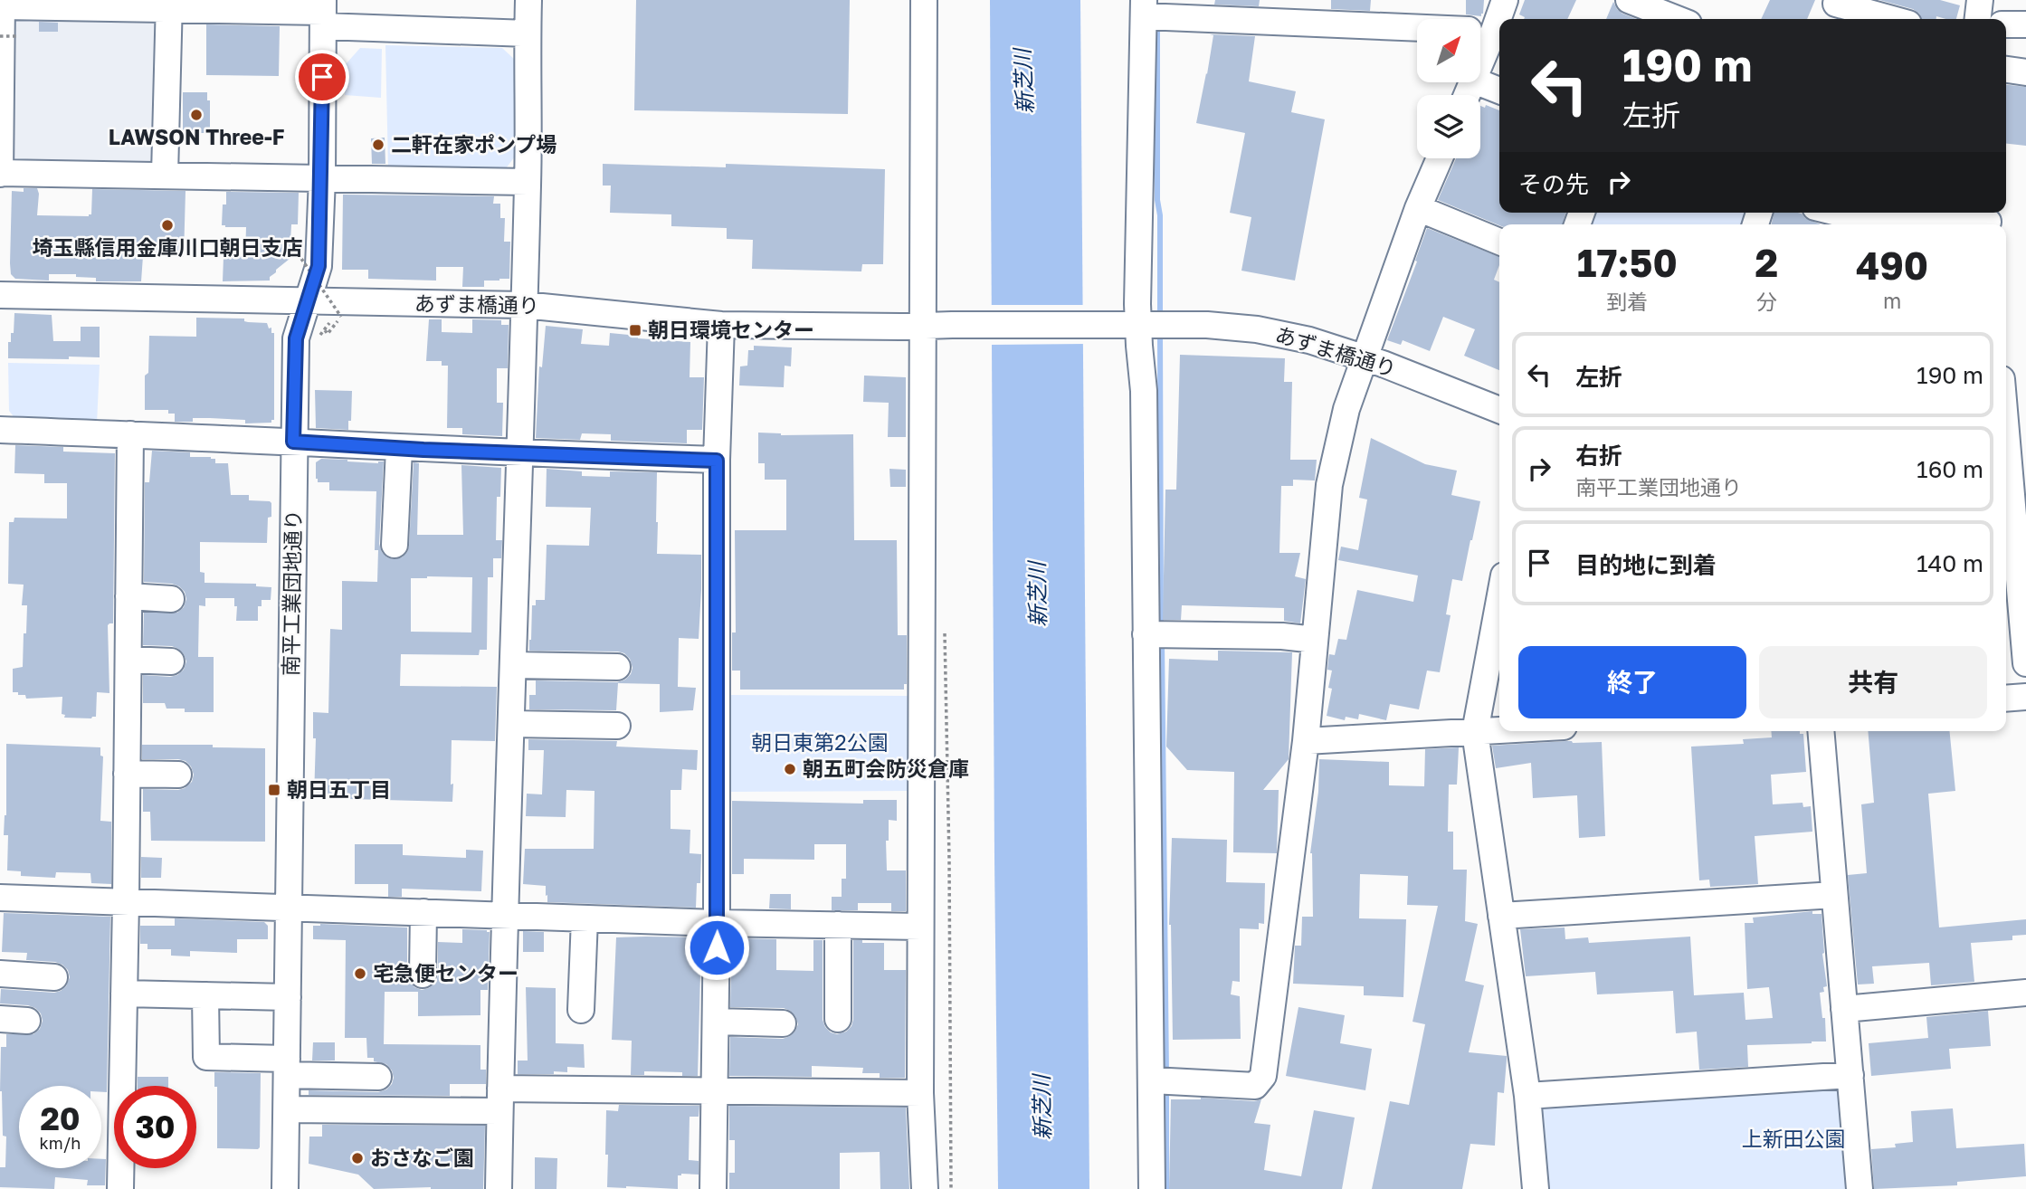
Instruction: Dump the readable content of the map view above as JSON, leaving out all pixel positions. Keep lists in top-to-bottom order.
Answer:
{
  "streets": {
    "street": ["あずま橋通り", "南平工業団地通り"]
  },
  "crossings": [
    ["あずま橋通り", "南平工業団地通り"]
  ],
  "water": ["新芝川"],
  "parks": ["朝日東第2公園", "上新田公園"],
  "places": {
    "other": [
      "LAWSON Three-F",
      "二軒在家ポンプ場",
      "埼玉縣信用金庫川口朝日支店",
      "朝五町会防災倉庫",
      "宅急便センター",
      "おさなご園"
    ],
    "transit": ["朝日環境センター", "朝日五丁目"]
  },
  "north": "top right",
  "page": {
    "turn": ["190 m", "左折"],
    "then": "その先",
    "eta": [
      "17:50",
      "到着",
      "2",
      "分",
      "490",
      "m"
    ],
    "list": [
      {
        "name": "左折",
        "value": "190 m"
      },
      {
        "name": "右折",
        "note": "南平工業団地通り",
        "value": "160 m"
      },
      {
        "name": "目的地に到着",
        "value": "140 m"
      }
    ],
    "buttons": ["終了", "共有"],
    "speed": "20 km/h",
    "limit": "30"
  }
}
